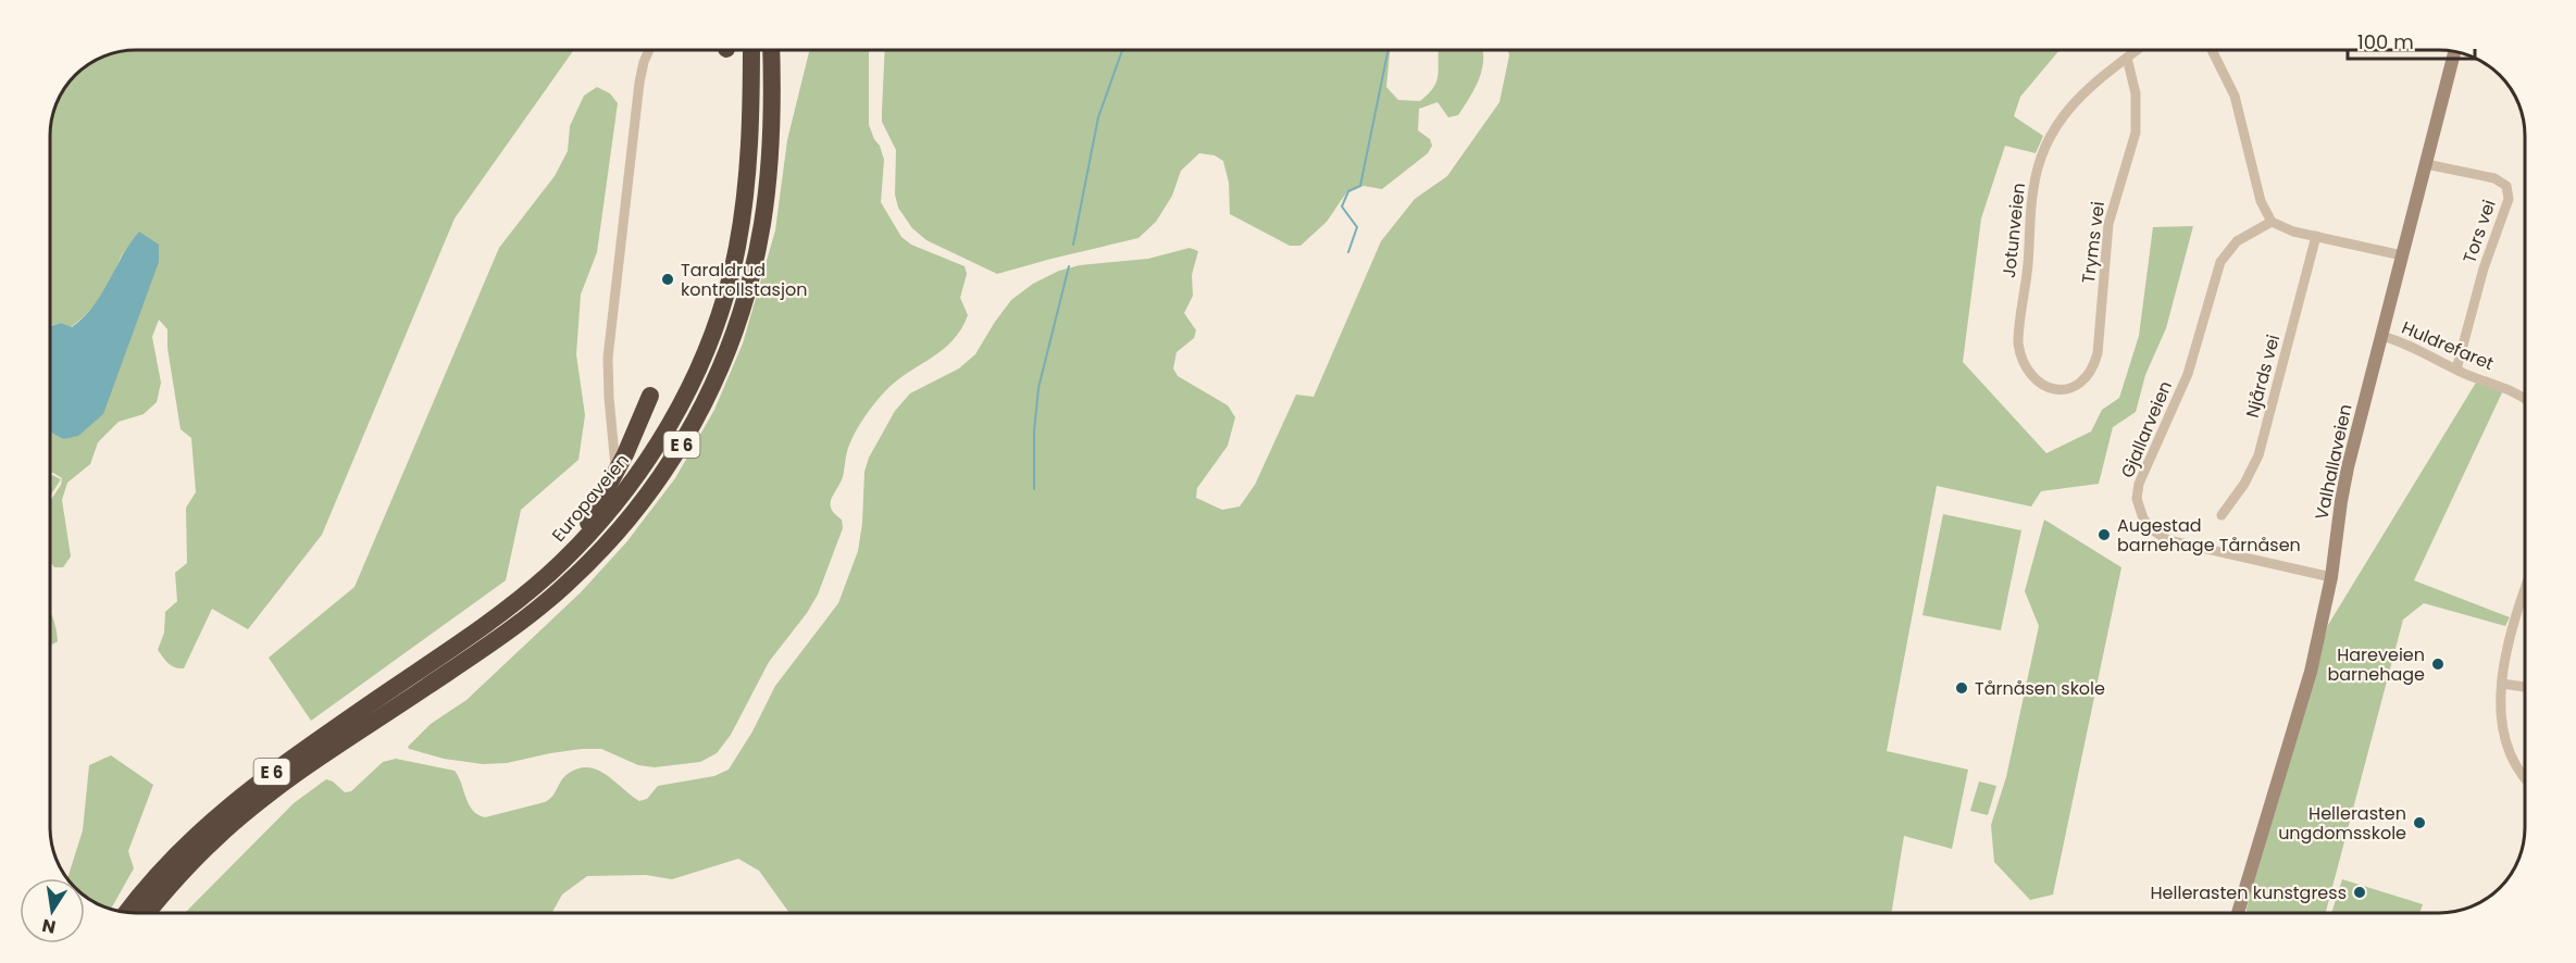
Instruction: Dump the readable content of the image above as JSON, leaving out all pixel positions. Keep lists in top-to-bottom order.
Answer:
{
  "streets": {
    "highway": ["E 6", "Europaveien"],
    "street": [
      "Jotunveien",
      "Tors vei",
      "Tryms vei",
      "Huldrefaret",
      "Njårds vei",
      "Gjallarveien",
      "Valhallaveien"
    ]
  },
  "crossings": [
    ["Jotunveien", "Tryms vei"],
    ["Tors vei", "Huldrefaret"],
    ["Tors vei", "Valhallaveien"],
    ["Huldrefaret", "Valhallaveien"],
    ["Gjallarveien", "Valhallaveien"],
    ["E 6", "Europaveien"]
  ],
  "places": [
    "Taraldrud kontrollstasjon",
    "Augestad barnehage Tårnåsen",
    "Hareveien barnehage",
    "Tårnåsen skole",
    "Hellerasten ungdomsskole",
    "Hellerasten kunstgress"
  ],
  "scale_bar": "100 m",
  "north": "bottom"
}
